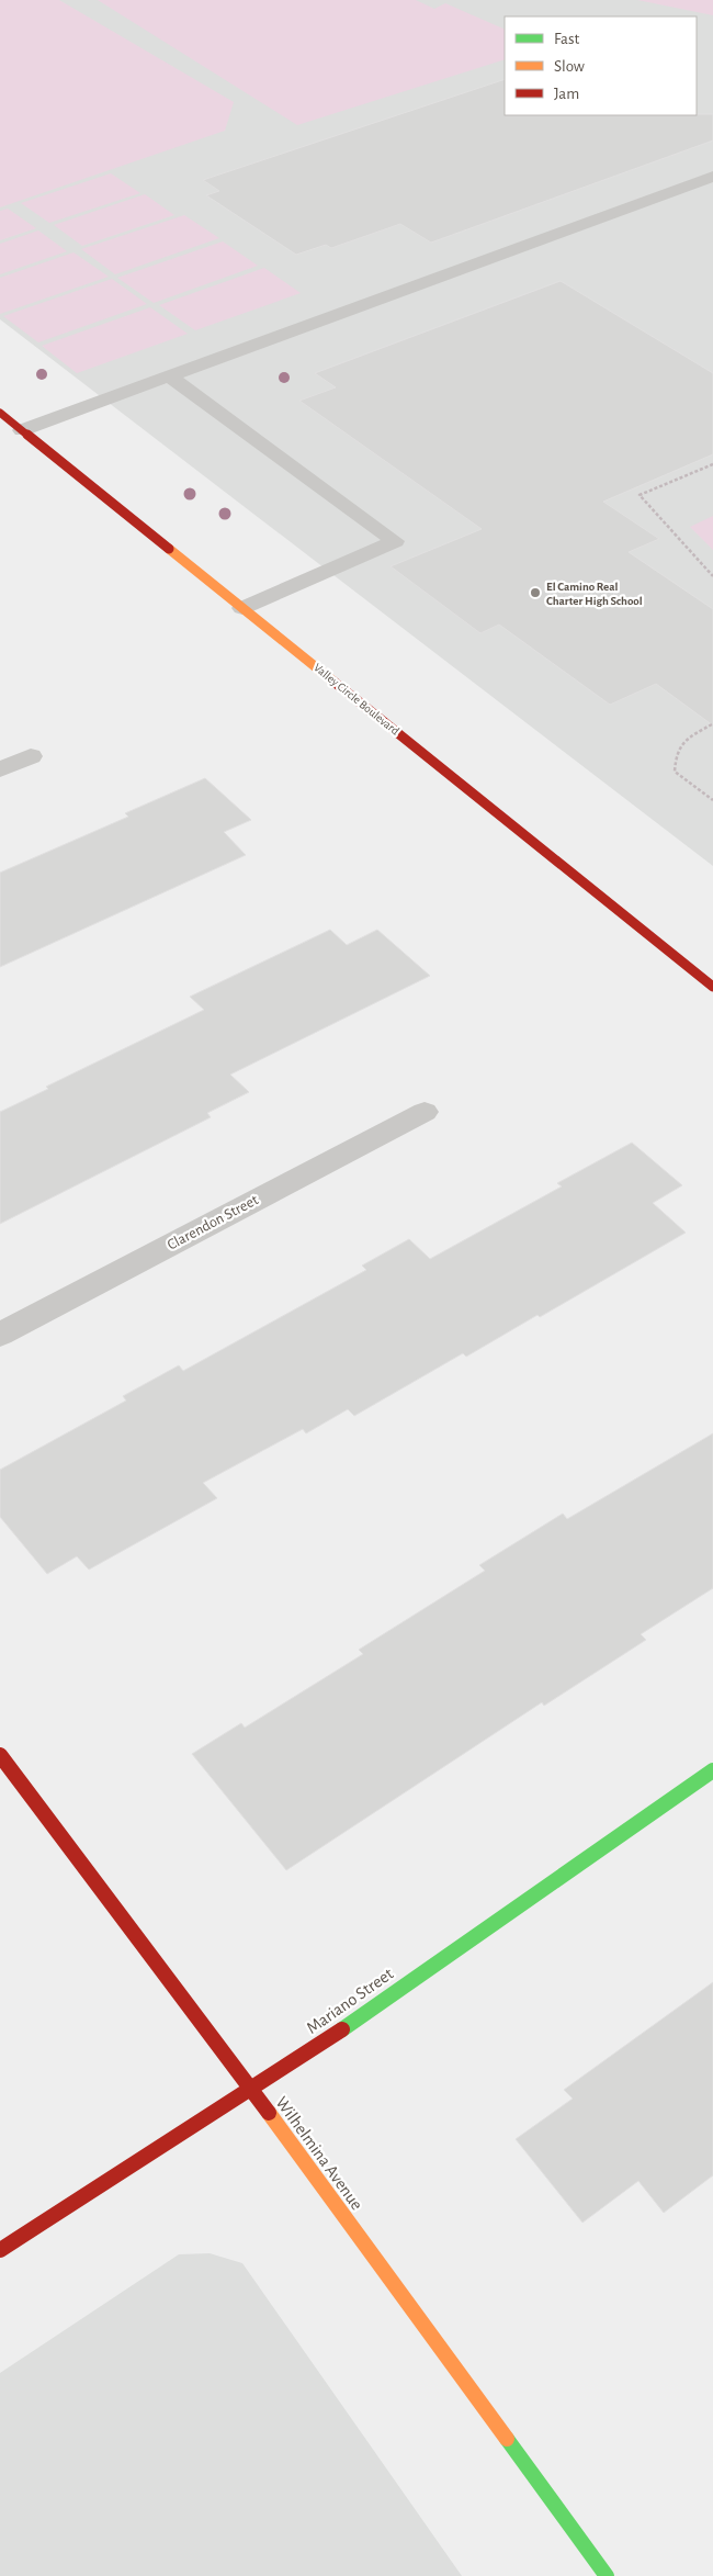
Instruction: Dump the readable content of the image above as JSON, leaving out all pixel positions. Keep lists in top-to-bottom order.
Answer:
{
  "streets": {
    "main road": ["Valley Circle Boulevard", "Mariano Street", "Wilhelmina Avenue"],
    "street": ["Clarendon Street"]
  },
  "crossings": [
    ["Mariano Street", "Wilhelmina Avenue"]
  ],
  "places": ["El Camino Real Charter High School"],
  "legend": ["Fast", "Slow", "Jam"]
}
